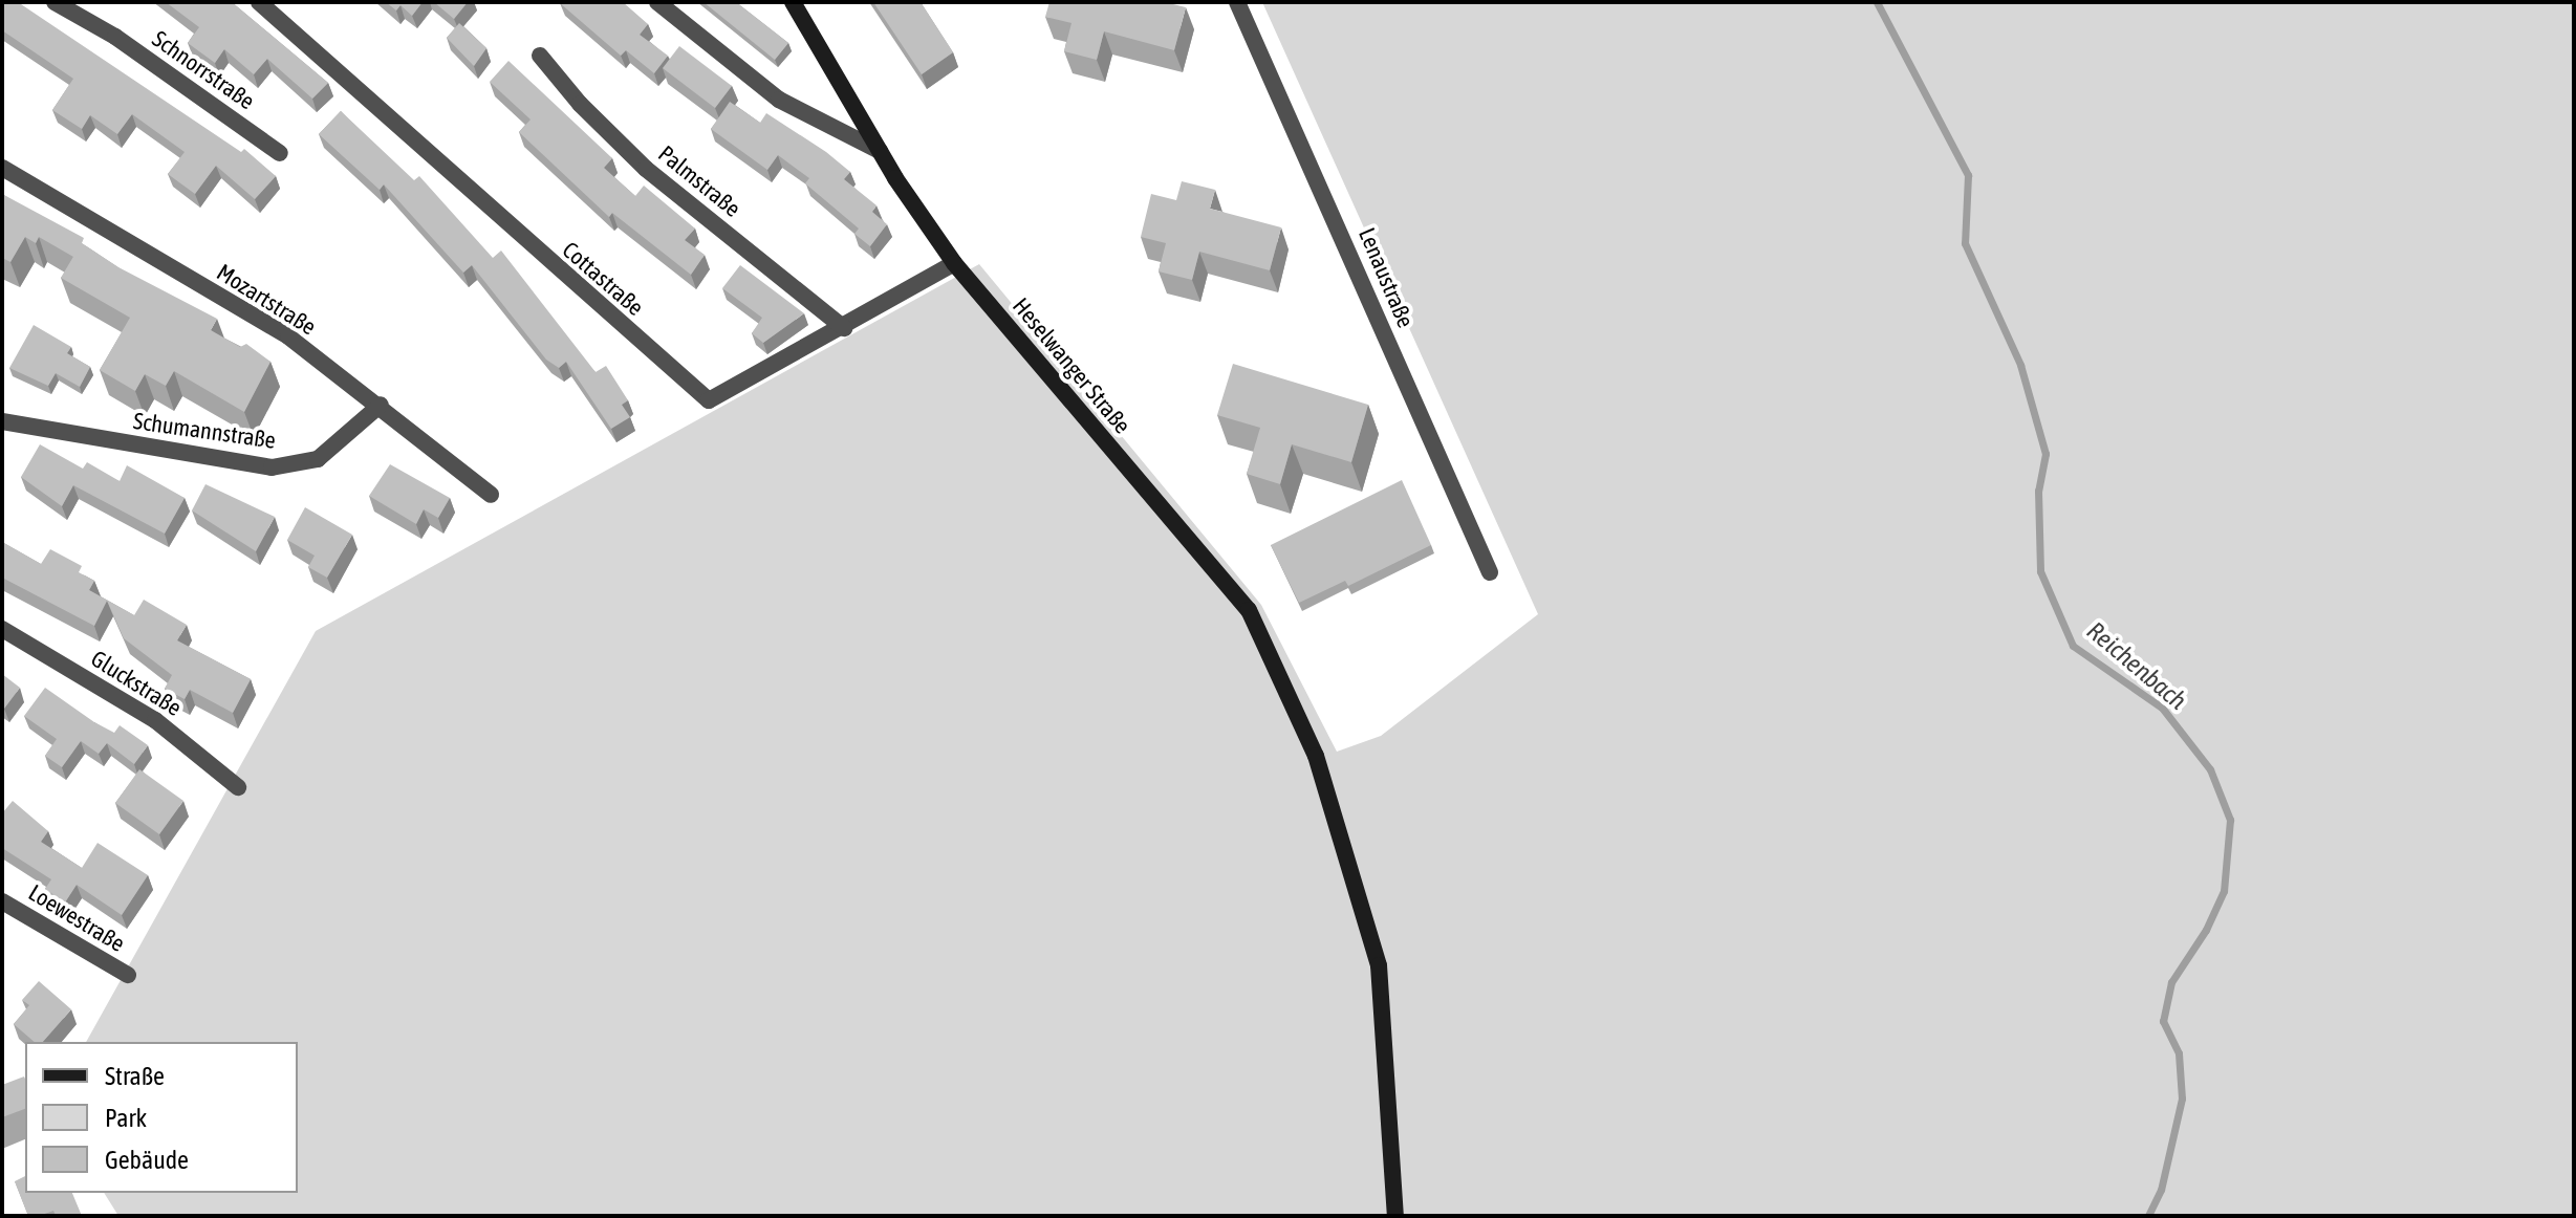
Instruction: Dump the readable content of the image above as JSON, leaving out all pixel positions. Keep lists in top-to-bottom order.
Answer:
{
  "streets": {
    "street": [
      "Schnorrstraße",
      "Palmstraße",
      "Lenaustraße",
      "Cottastraße",
      "Mozartstraße",
      "Heselwanger Straße",
      "Schumannstraße",
      "Gluckstraße",
      "Loewestraße"
    ]
  },
  "crossings": [
    ["Palmstraße", "Cottastraße"],
    ["Cottastraße", "Heselwanger Straße"],
    ["Mozartstraße", "Schumannstraße"]
  ],
  "water": ["Reichenbach"],
  "legend": ["Straße", "Park", "Gebäude"]
}
